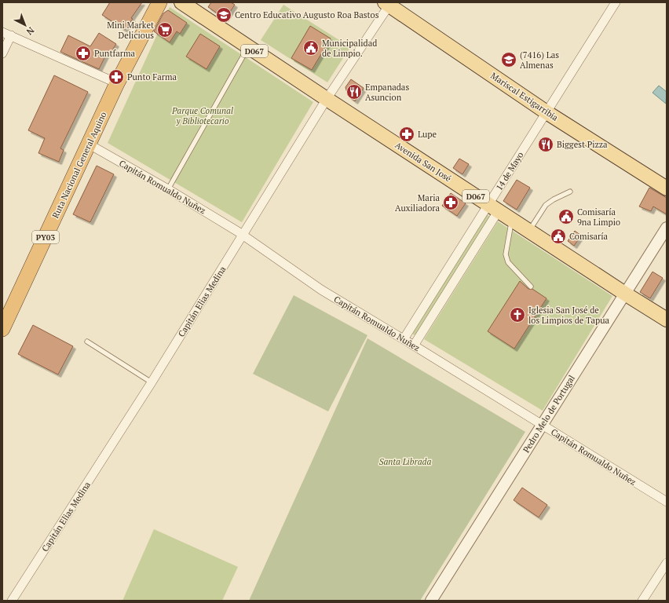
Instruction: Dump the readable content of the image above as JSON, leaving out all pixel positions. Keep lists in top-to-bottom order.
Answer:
{
  "streets": {
    "highway": ["Ruta Nacional General Aquino", "PY03"],
    "main road": ["D067", "Mariscal Estigarribia", "Avenida San José"],
    "street": [
      "14 de Mayo",
      "Capitán Romualdo Nuñez",
      "Capitán Elias Medina",
      "Pedro Melo de Portugal"
    ]
  },
  "crossings": [
    ["Mariscal Estigarribia", "14 de Mayo"],
    ["Mariscal Estigarribia", "Capitán Elias Medina"],
    ["Avenida San José", "14 de Mayo"],
    ["Avenida San José", "Capitán Elias Medina"],
    ["Avenida San José", "Pedro Melo de Portugal"],
    ["Ruta Nacional General Aquino", "Capitán Romualdo Nuñez"],
    ["14 de Mayo", "Capitán Romualdo Nuñez"],
    ["Capitán Romualdo Nuñez", "Capitán Elias Medina"],
    ["Capitán Romualdo Nuñez", "Pedro Melo de Portugal"]
  ],
  "parks": ["Parque Comunal y Bibliotecario", "Santa Librada"],
  "places": {
    "school or university": ["Centro Educativo Augusto Roa Bastos", "(7416) Las Almenas"],
    "supermarket": ["Mini Market Delicious"],
    "public building": ["Municipalidad de Limpio.", "Comisaría 9na Limpio", "Comisaría"],
    "pharmacy": [
      "Puntfarma",
      "Punto Farma",
      "Lupe",
      "Maria Auxiliadora"
    ],
    "restaurant": ["Empanadas Asuncion", "Biggest Pizza"],
    "church": ["Iglesia San José de los Limpios de Tapua"]
  },
  "north": "bottom right"
}
